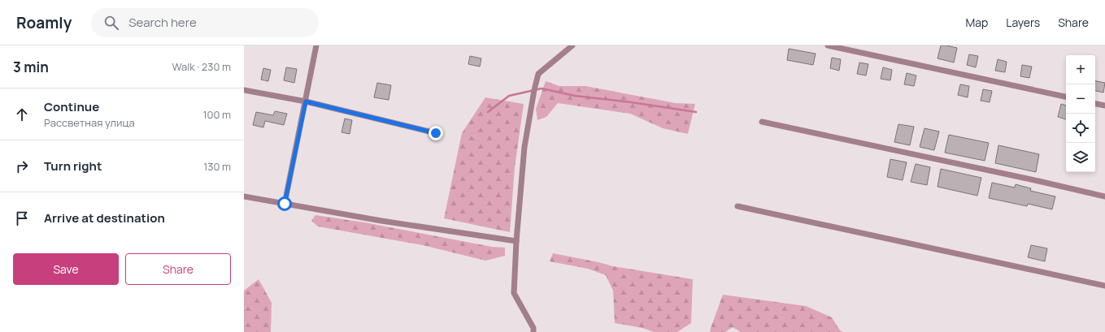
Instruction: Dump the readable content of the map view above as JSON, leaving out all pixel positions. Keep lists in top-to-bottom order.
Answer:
{
  "page": {
    "header": "Roamly",
    "search": "Search here",
    "nav": ["Map", "Layers", "Share"],
    "heading": ["3 min", "Walk · 230 m"],
    "map_buttons": ["+", "−"],
    "list": [
      ["Continue", "Рассветная улица", "100 m"],
      ["Turn right", "130 m"],
      "Arrive at destination"
    ],
    "buttons": ["Save", "Share"]
  }
}
